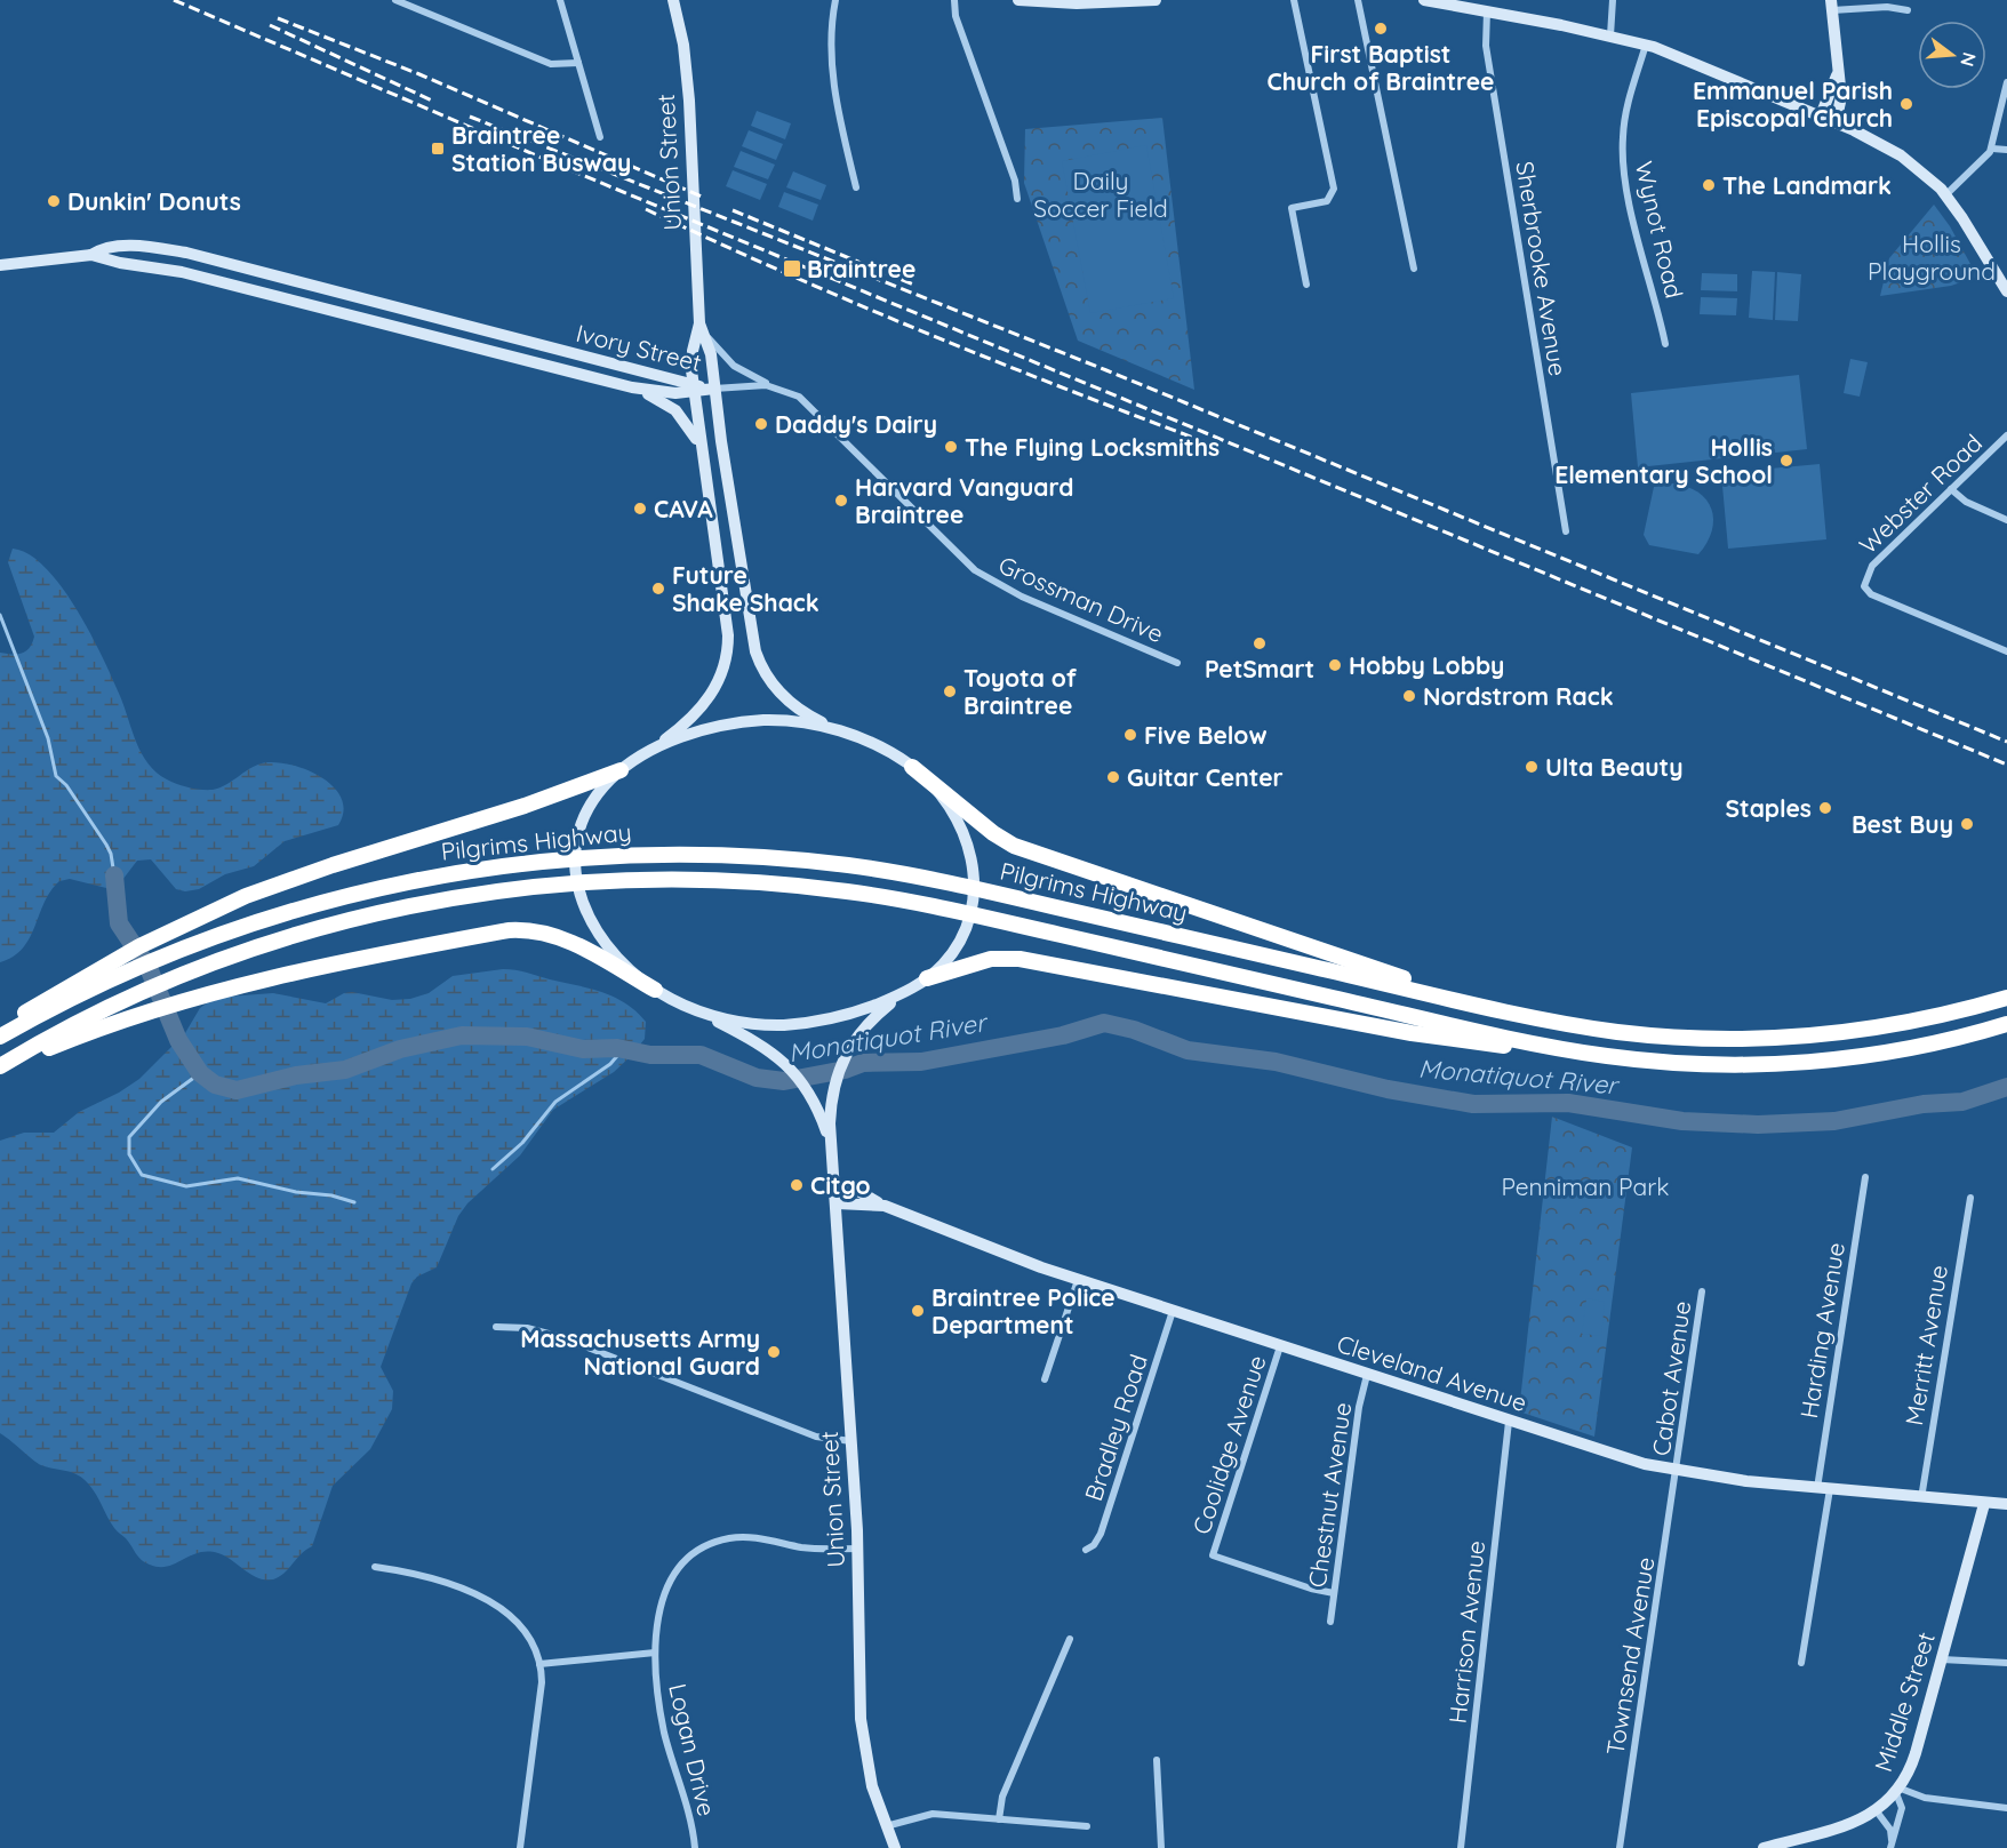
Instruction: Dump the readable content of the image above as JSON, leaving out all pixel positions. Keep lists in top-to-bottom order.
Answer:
{
  "streets": {
    "highway": ["Pilgrims Highway"],
    "main road": [
      "Union Street",
      "Ivory Street",
      "Cleveland Avenue",
      "Middle Street"
    ],
    "street": [
      "Wynot Road",
      "Sherbrooke Avenue",
      "Webster Road",
      "Grossman Drive",
      "Harding Avenue",
      "Merritt Avenue",
      "Cabot Avenue",
      "Bradley Road",
      "Coolidge Avenue",
      "Chestnut Avenue",
      "Harrison Avenue",
      "Townsend Avenue",
      "Logan Drive"
    ]
  },
  "crossings": [
    ["Union Street", "Ivory Street"],
    ["Union Street", "Grossman Drive"],
    ["Union Street", "Cleveland Avenue"],
    ["Union Street", "Logan Drive"],
    ["Ivory Street", "Grossman Drive"],
    ["Harding Avenue", "Cleveland Avenue"],
    ["Merritt Avenue", "Cleveland Avenue"],
    ["Cleveland Avenue", "Cabot Avenue"],
    ["Cleveland Avenue", "Bradley Road"],
    ["Cleveland Avenue", "Coolidge Avenue"],
    ["Cleveland Avenue", "Chestnut Avenue"],
    ["Cleveland Avenue", "Harrison Avenue"],
    ["Cleveland Avenue", "Townsend Avenue"],
    ["Cleveland Avenue", "Middle Street"],
    ["Cabot Avenue", "Townsend Avenue"],
    ["Coolidge Avenue", "Chestnut Avenue"]
  ],
  "water": ["Monatiquot River"],
  "parks": ["Daily Soccer Field", "Hollis Playground", "Penniman Park"],
  "places": {
    "other": [
      "First Baptist Church of Braintree",
      "Emmanuel Parish Episcopal Church",
      "The Landmark",
      "Dunkin' Donuts",
      "Daddy's Dairy",
      "The Flying Locksmiths",
      "Hollis Elementary School",
      "Harvard Vanguard Braintree",
      "CAVA",
      "Future Shake Shack",
      "PetSmart",
      "Hobby Lobby",
      "Toyota of Braintree",
      "Nordstrom Rack",
      "Five Below",
      "Ulta Beauty",
      "Guitar Center",
      "Staples",
      "Best Buy",
      "Citgo",
      "Braintree Police Department",
      "Massachusetts Army National Guard"
    ],
    "transit": ["Braintree Station Busway", "Braintree"]
  },
  "north": "right"
}
